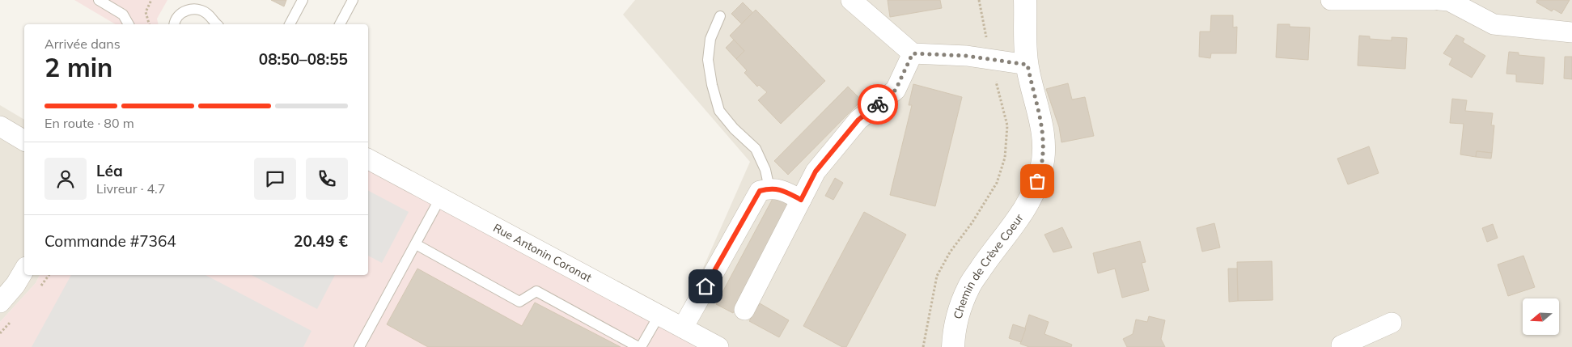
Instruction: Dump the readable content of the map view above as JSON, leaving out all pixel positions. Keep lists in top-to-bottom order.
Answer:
{
  "streets": {
    "street": ["Rue Antonin Coronat", "Chemin de Crève Coeur"]
  },
  "north": "left",
  "page": {
    "heading": ["2 min", "Arrivée dans", "08:50–08:55"],
    "panel": [
      "Léa",
      "Livreur · 4.7",
      "Commande #7364",
      "20.49 €"
    ],
    "bar": "En route · 80 m"
  }
}
